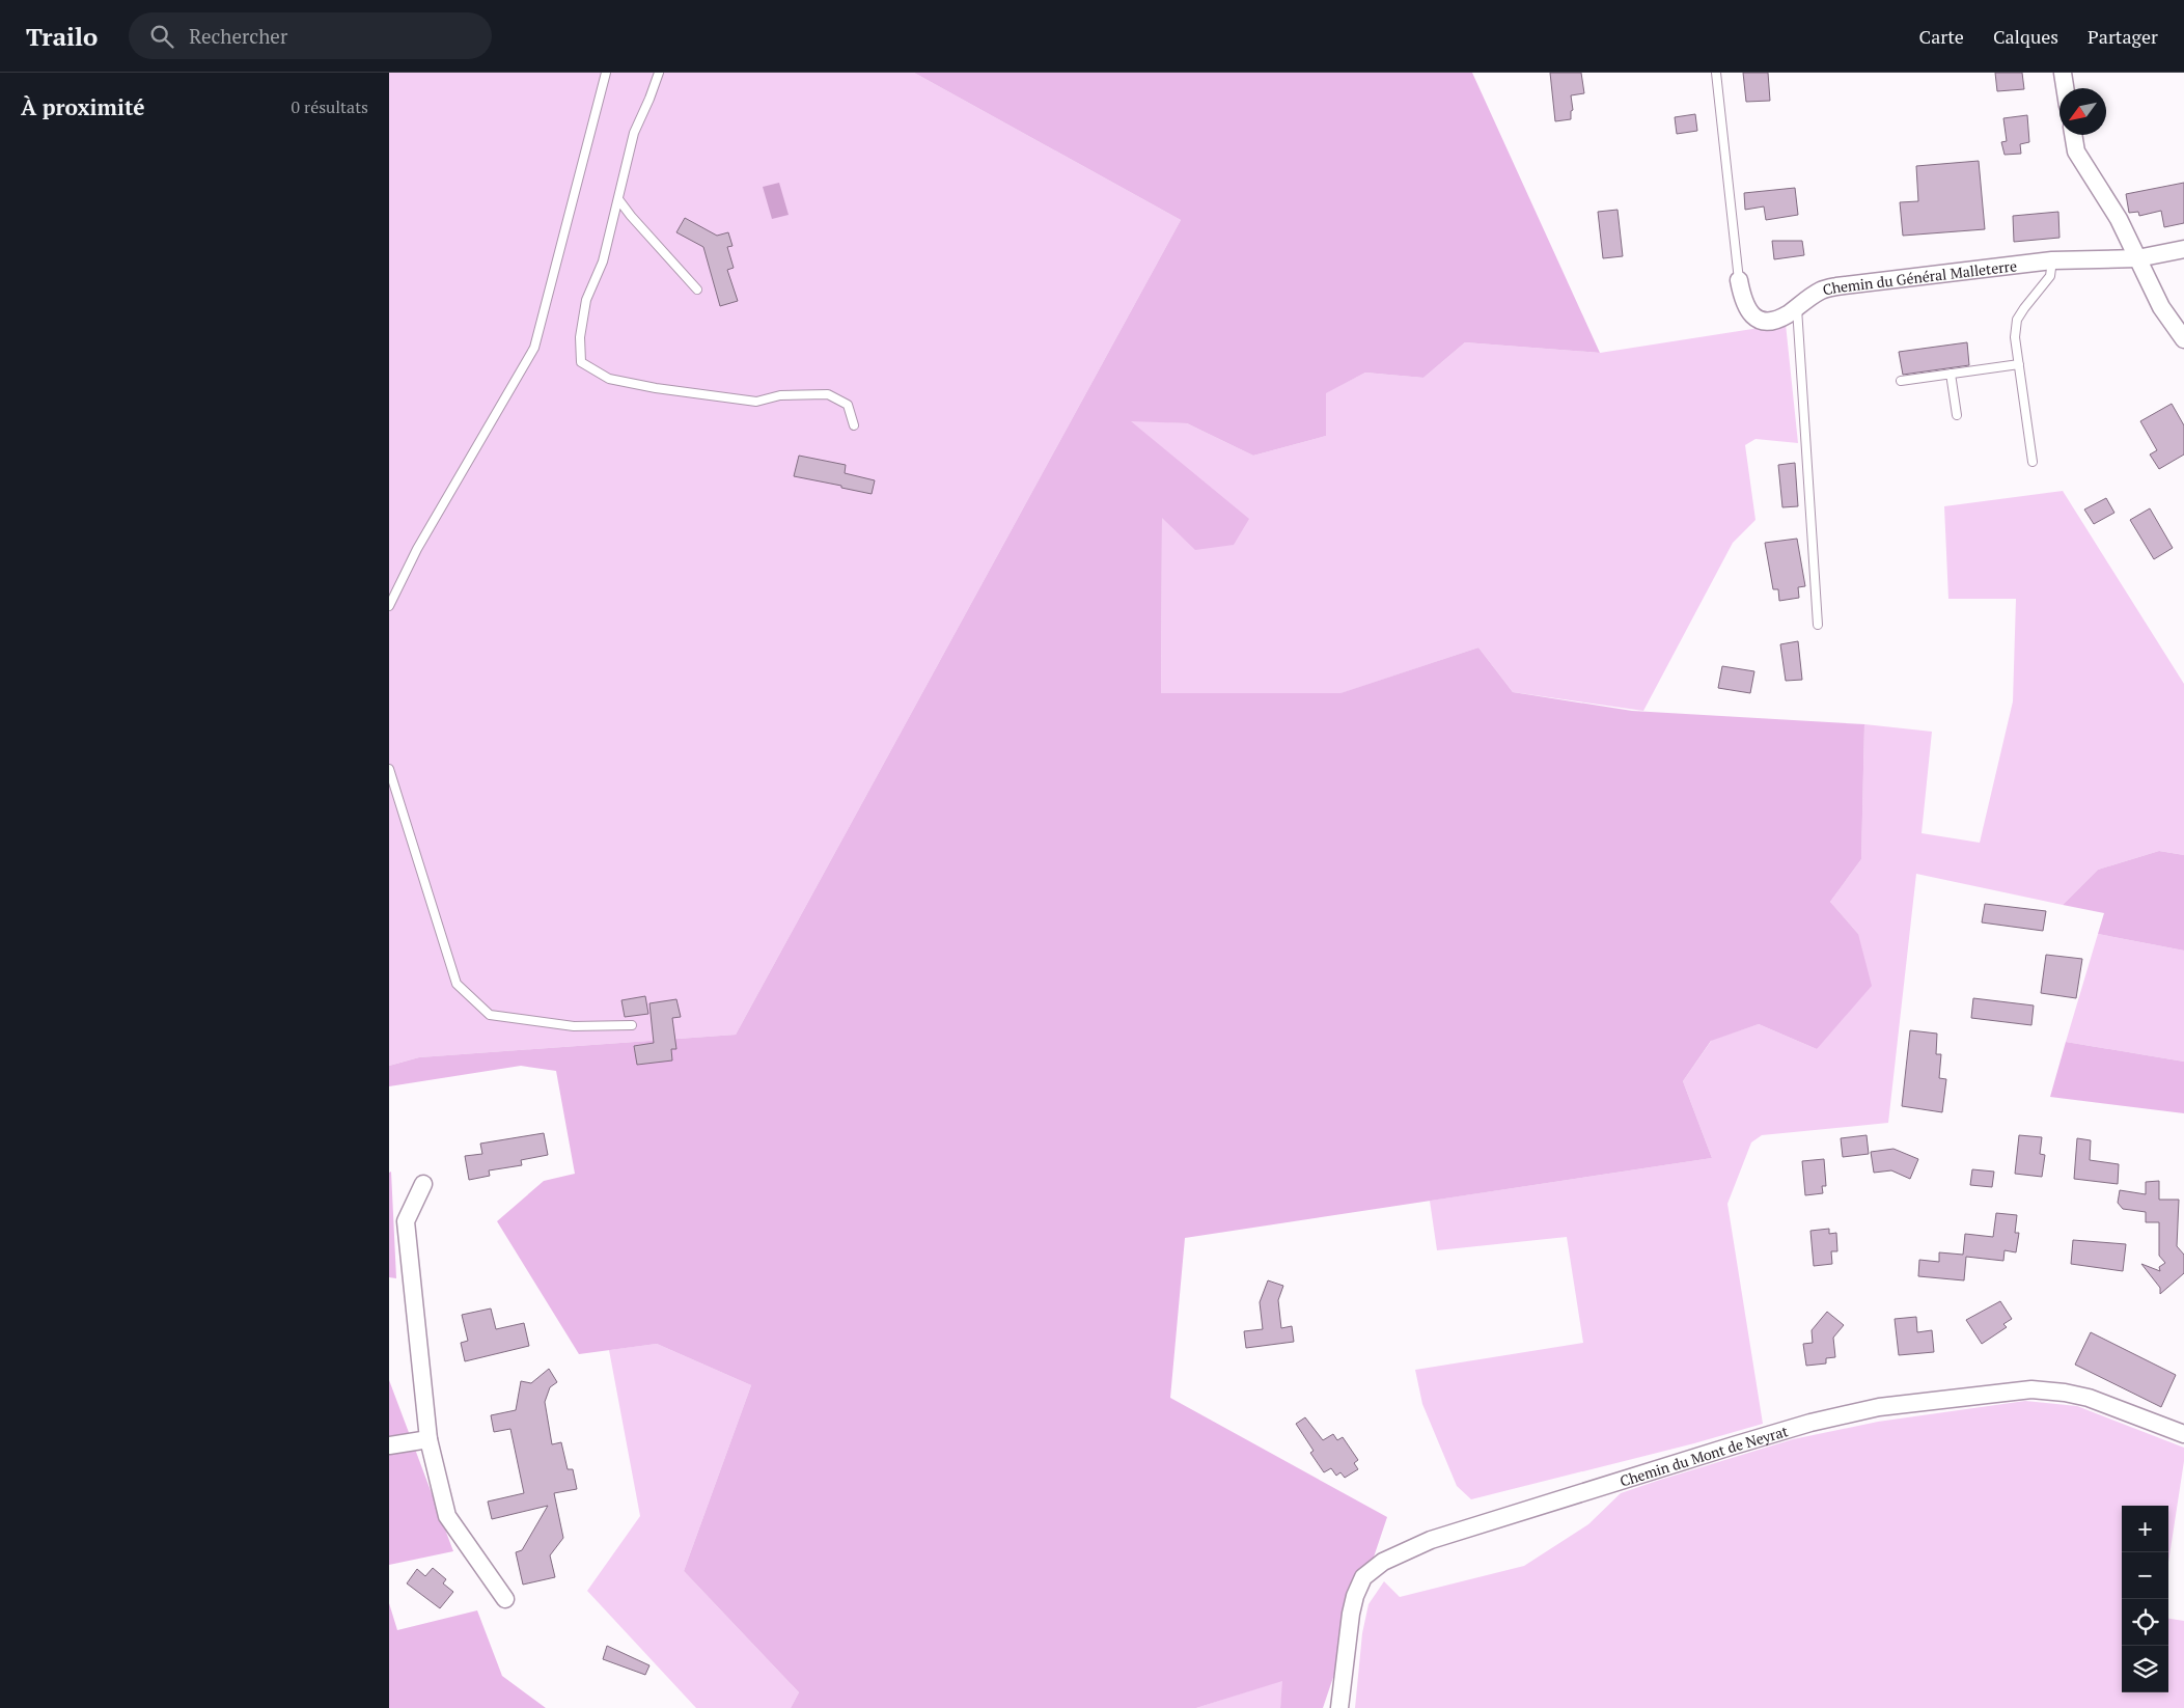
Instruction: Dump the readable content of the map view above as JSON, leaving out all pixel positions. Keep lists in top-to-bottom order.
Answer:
{
  "streets": {
    "street": ["Chemin du Général Malleterre", "Chemin du Mont de Neyrat"]
  },
  "north": "bottom left",
  "page": {
    "header": "Trailo",
    "search": "Rechercher",
    "nav": ["Carte", "Calques", "Partager"],
    "heading": ["À proximité", "0 résultats"],
    "map_buttons": ["+", "−"]
  }
}
